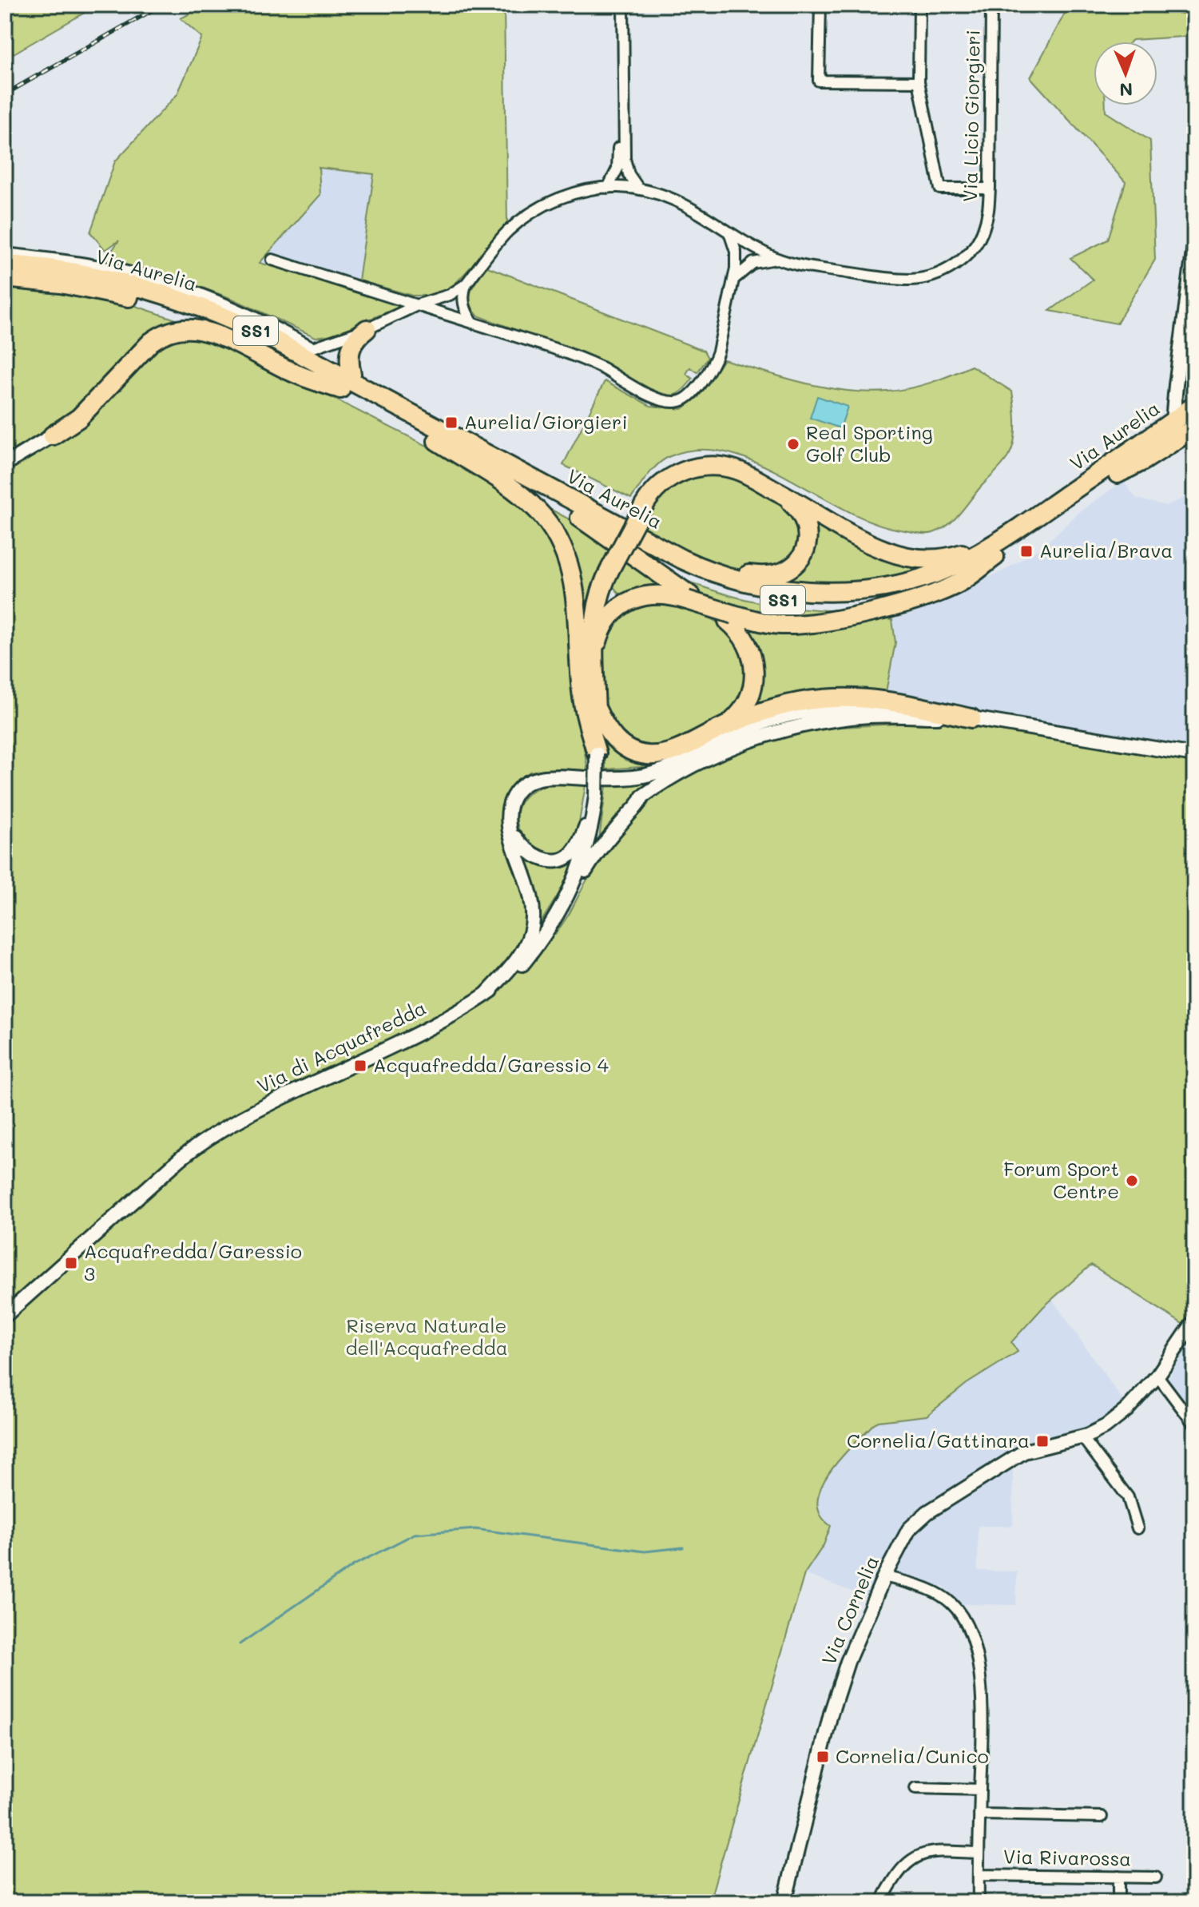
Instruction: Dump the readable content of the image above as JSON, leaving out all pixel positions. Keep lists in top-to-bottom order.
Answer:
{
  "streets": {
    "highway": ["Via Aurelia", "SS1"],
    "street": [
      "Via Licio Giorgieri",
      "Via di Acquafredda",
      "Via Cornelia",
      "Via Rivarossa"
    ]
  },
  "crossings": [
    ["Via Licio Giorgieri", "Via Aurelia"]
  ],
  "parks": ["Riserva Naturale dell'Acquafredda"],
  "places": {
    "transit": [
      "Aurelia/Giorgieri",
      "Aurelia/Brava",
      "Acquafredda/Garessio 4",
      "Acquafredda/Garessio 3",
      "Cornelia/Gattinara",
      "Cornelia/Cunico"
    ],
    "other": ["Real Sporting Golf Club", "Forum Sport Centre"]
  },
  "north": "bottom"
}
